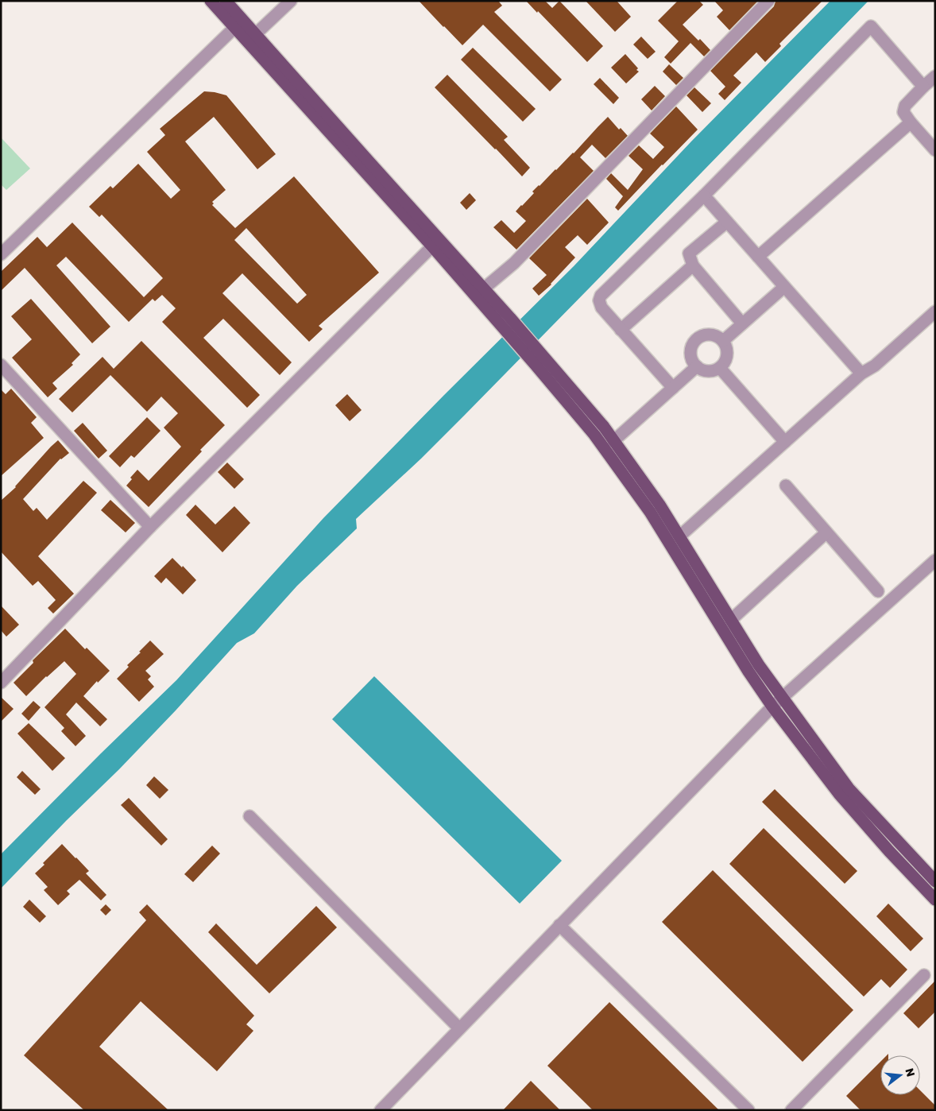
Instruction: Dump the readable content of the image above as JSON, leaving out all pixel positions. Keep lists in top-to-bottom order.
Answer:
{
  "north": "right"
}
